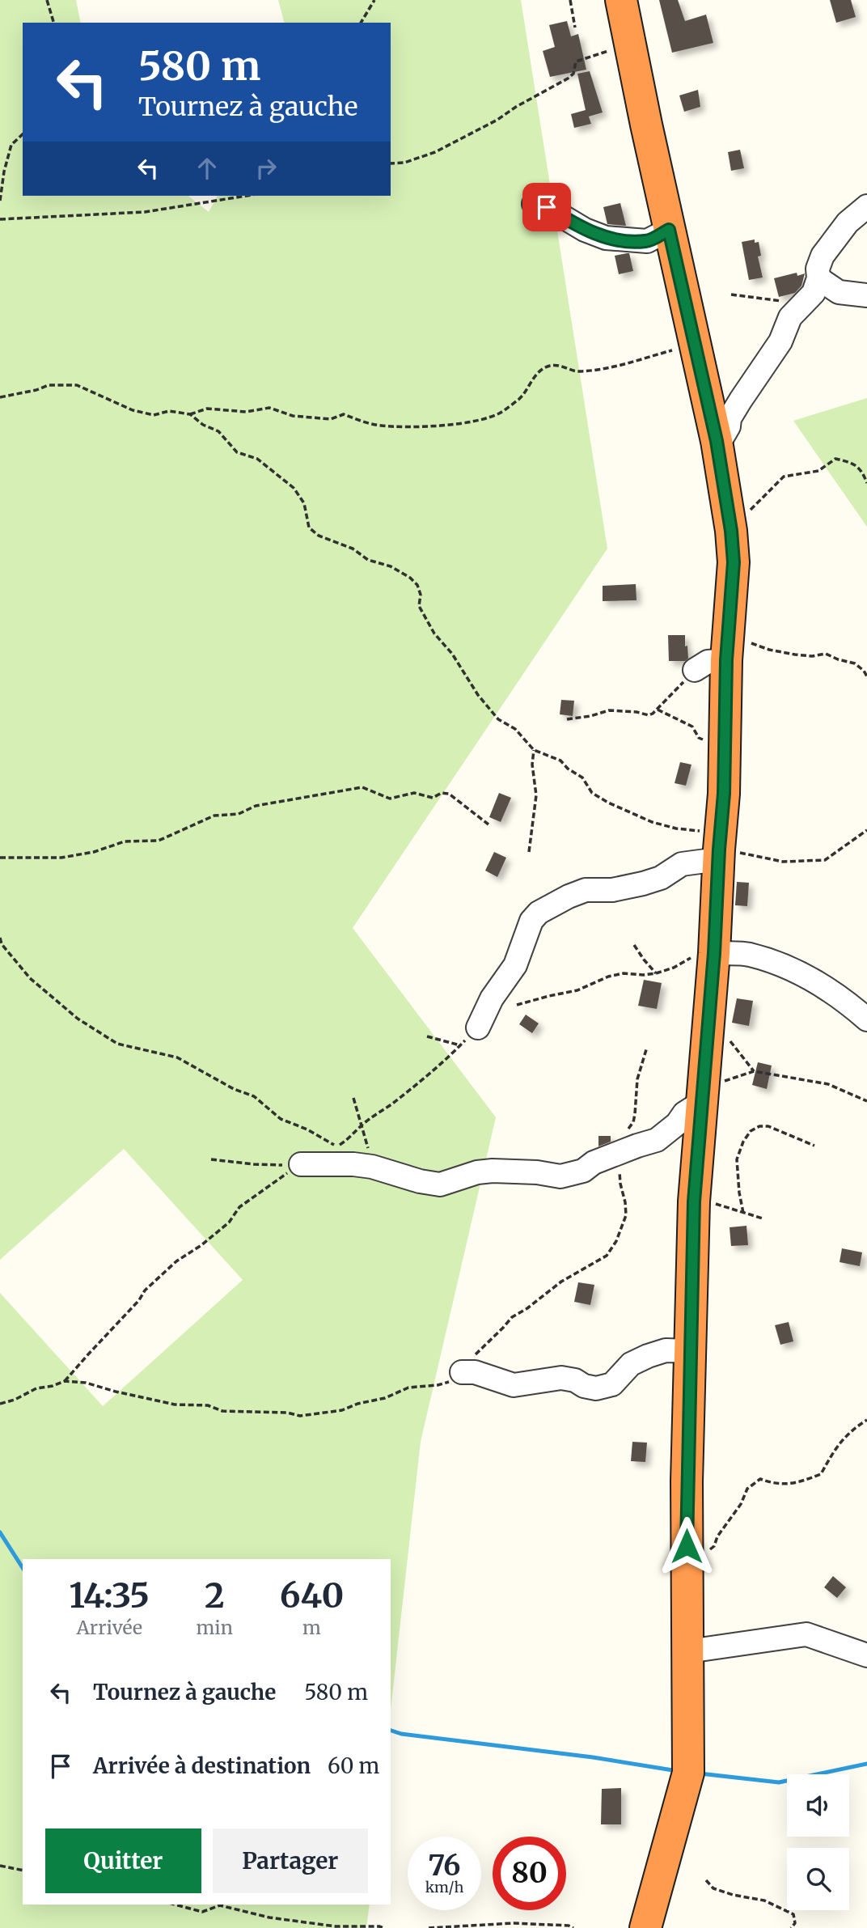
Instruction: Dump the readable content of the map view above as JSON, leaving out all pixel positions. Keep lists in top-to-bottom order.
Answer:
{
  "page": {
    "turn": ["580 m", "Tournez à gauche"],
    "eta": [
      "14:35",
      "Arrivée",
      "2",
      "min",
      "640",
      "m"
    ],
    "list": [
      {
        "name": "Tournez à gauche",
        "value": "580 m"
      },
      {
        "name": "Arrivée à destination",
        "value": "60 m"
      }
    ],
    "buttons": ["Quitter", "Partager"],
    "speed": "76 km/h",
    "limit": "80"
  }
}
